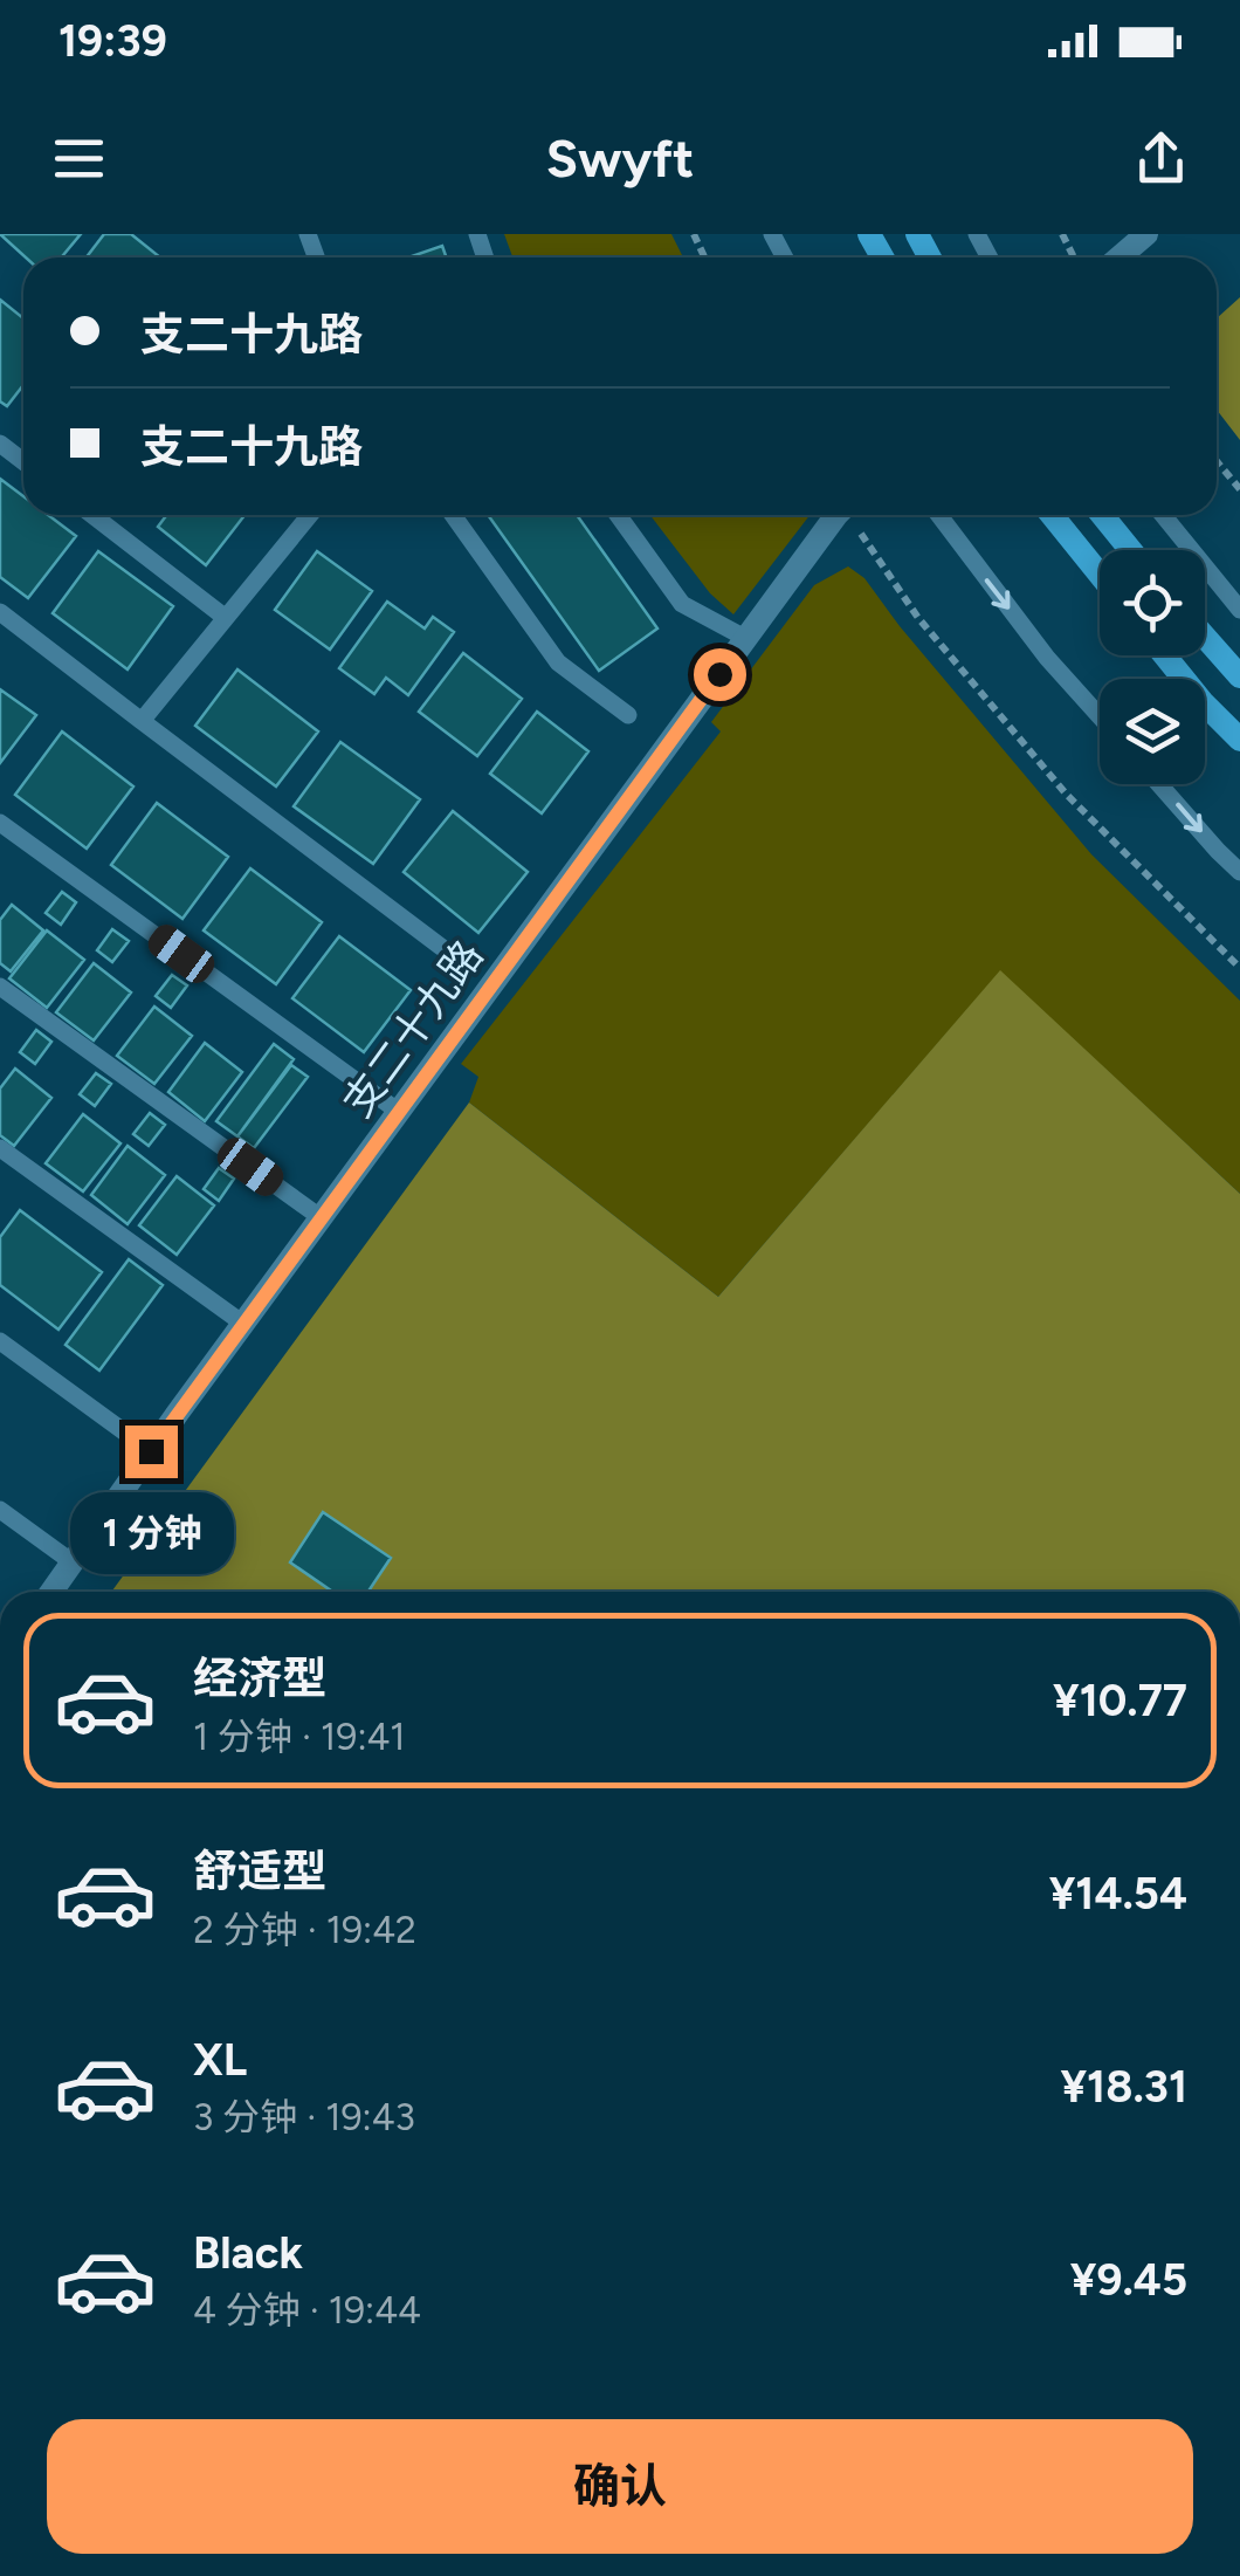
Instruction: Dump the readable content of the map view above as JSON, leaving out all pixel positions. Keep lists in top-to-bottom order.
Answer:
{
  "streets": {
    "street": ["支二十九路"]
  },
  "page": {
    "status": "19:39",
    "header": "Swyft",
    "banner": ["支二十九路", "支二十九路"],
    "bubble": "1 分钟",
    "list": [
      {
        "name": "经济型",
        "note": "1 分钟 · 19:41",
        "value": "¥10.77"
      },
      {
        "name": "舒适型",
        "note": "2 分钟 · 19:42",
        "value": "¥14.54"
      },
      {
        "name": "XL",
        "note": "3 分钟 · 19:43",
        "value": "¥18.31"
      },
      {
        "name": "Black",
        "note": "4 分钟 · 19:44",
        "value": "¥9.45"
      }
    ],
    "buttons": "确认"
  }
}
